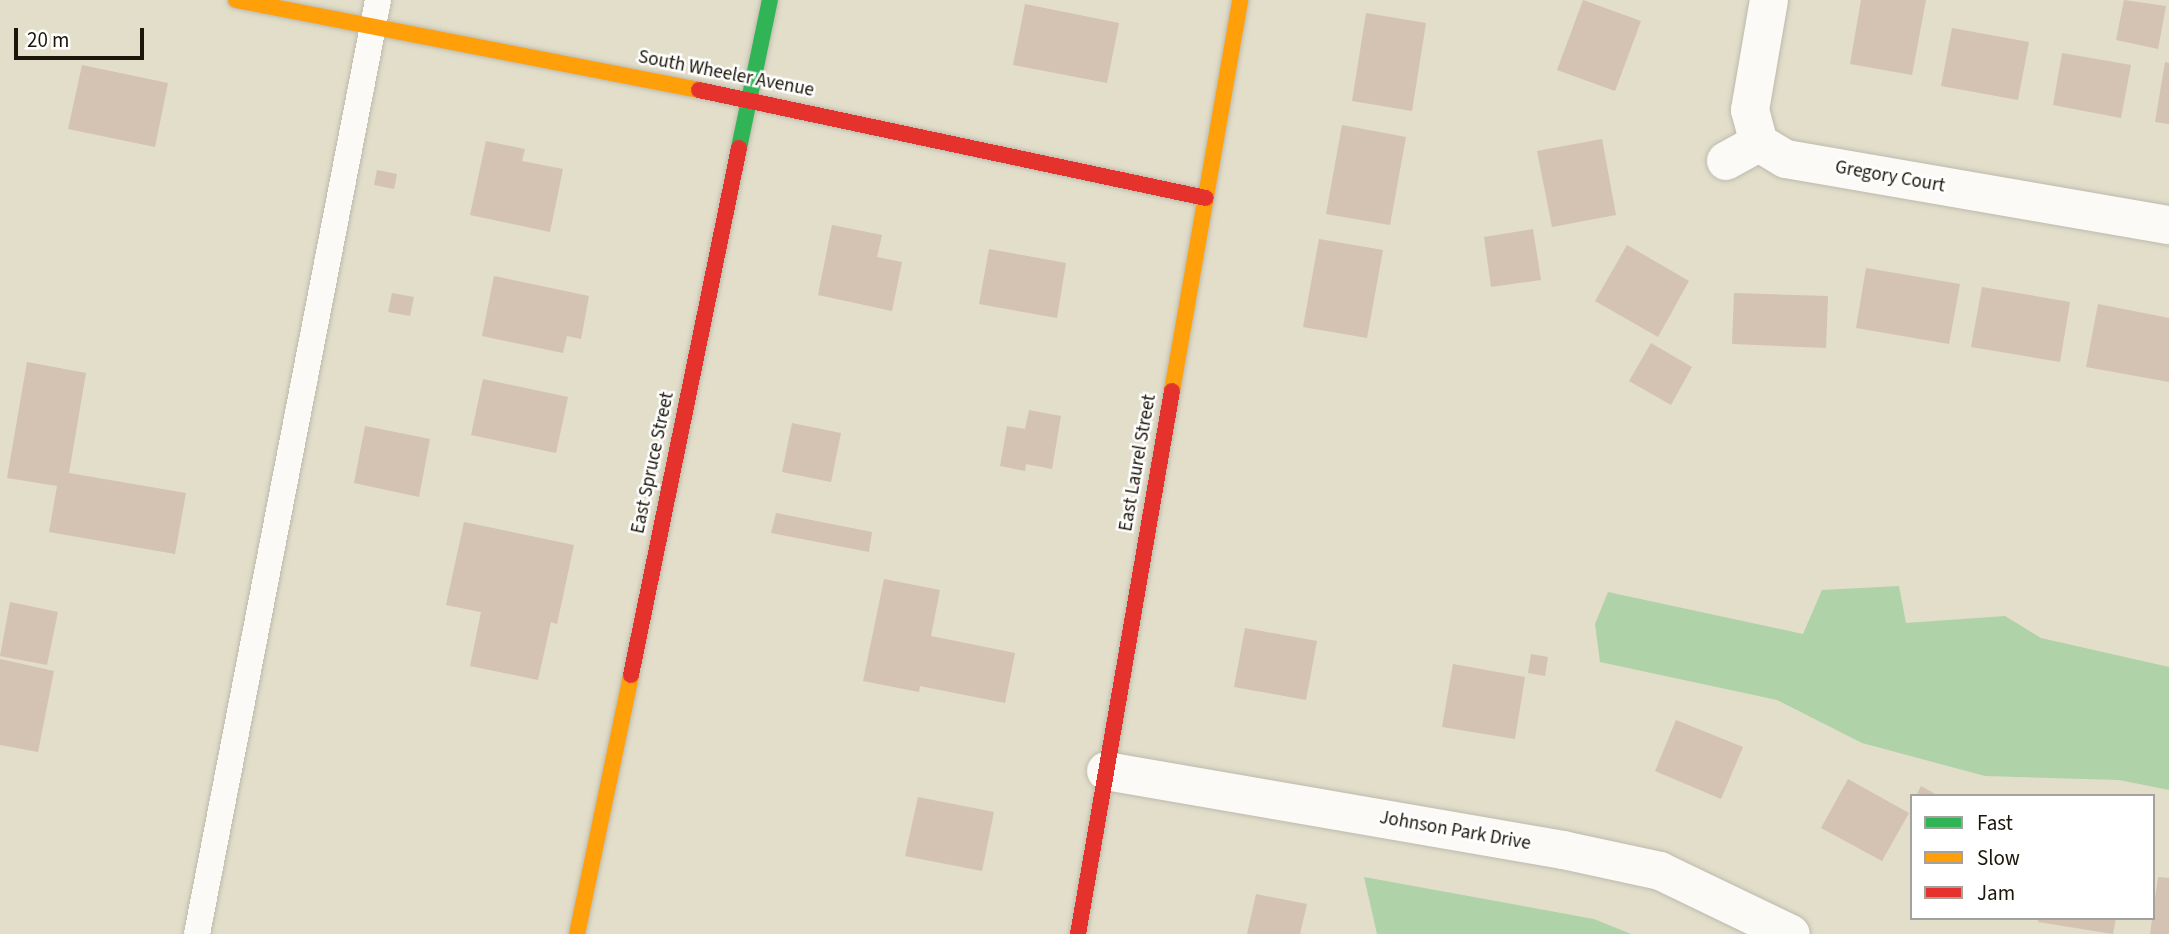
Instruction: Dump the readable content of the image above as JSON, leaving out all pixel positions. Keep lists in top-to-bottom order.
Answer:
{
  "streets": {
    "street": [
      "South Wheeler Avenue",
      "Gregory Court",
      "East Spruce Street",
      "East Laurel Street",
      "Johnson Park Drive"
    ]
  },
  "crossings": [
    ["South Wheeler Avenue", "East Spruce Street"],
    ["South Wheeler Avenue", "East Laurel Street"],
    ["East Laurel Street", "Johnson Park Drive"]
  ],
  "legend": ["Fast", "Slow", "Jam"],
  "scale_bar": "20 m"
}
